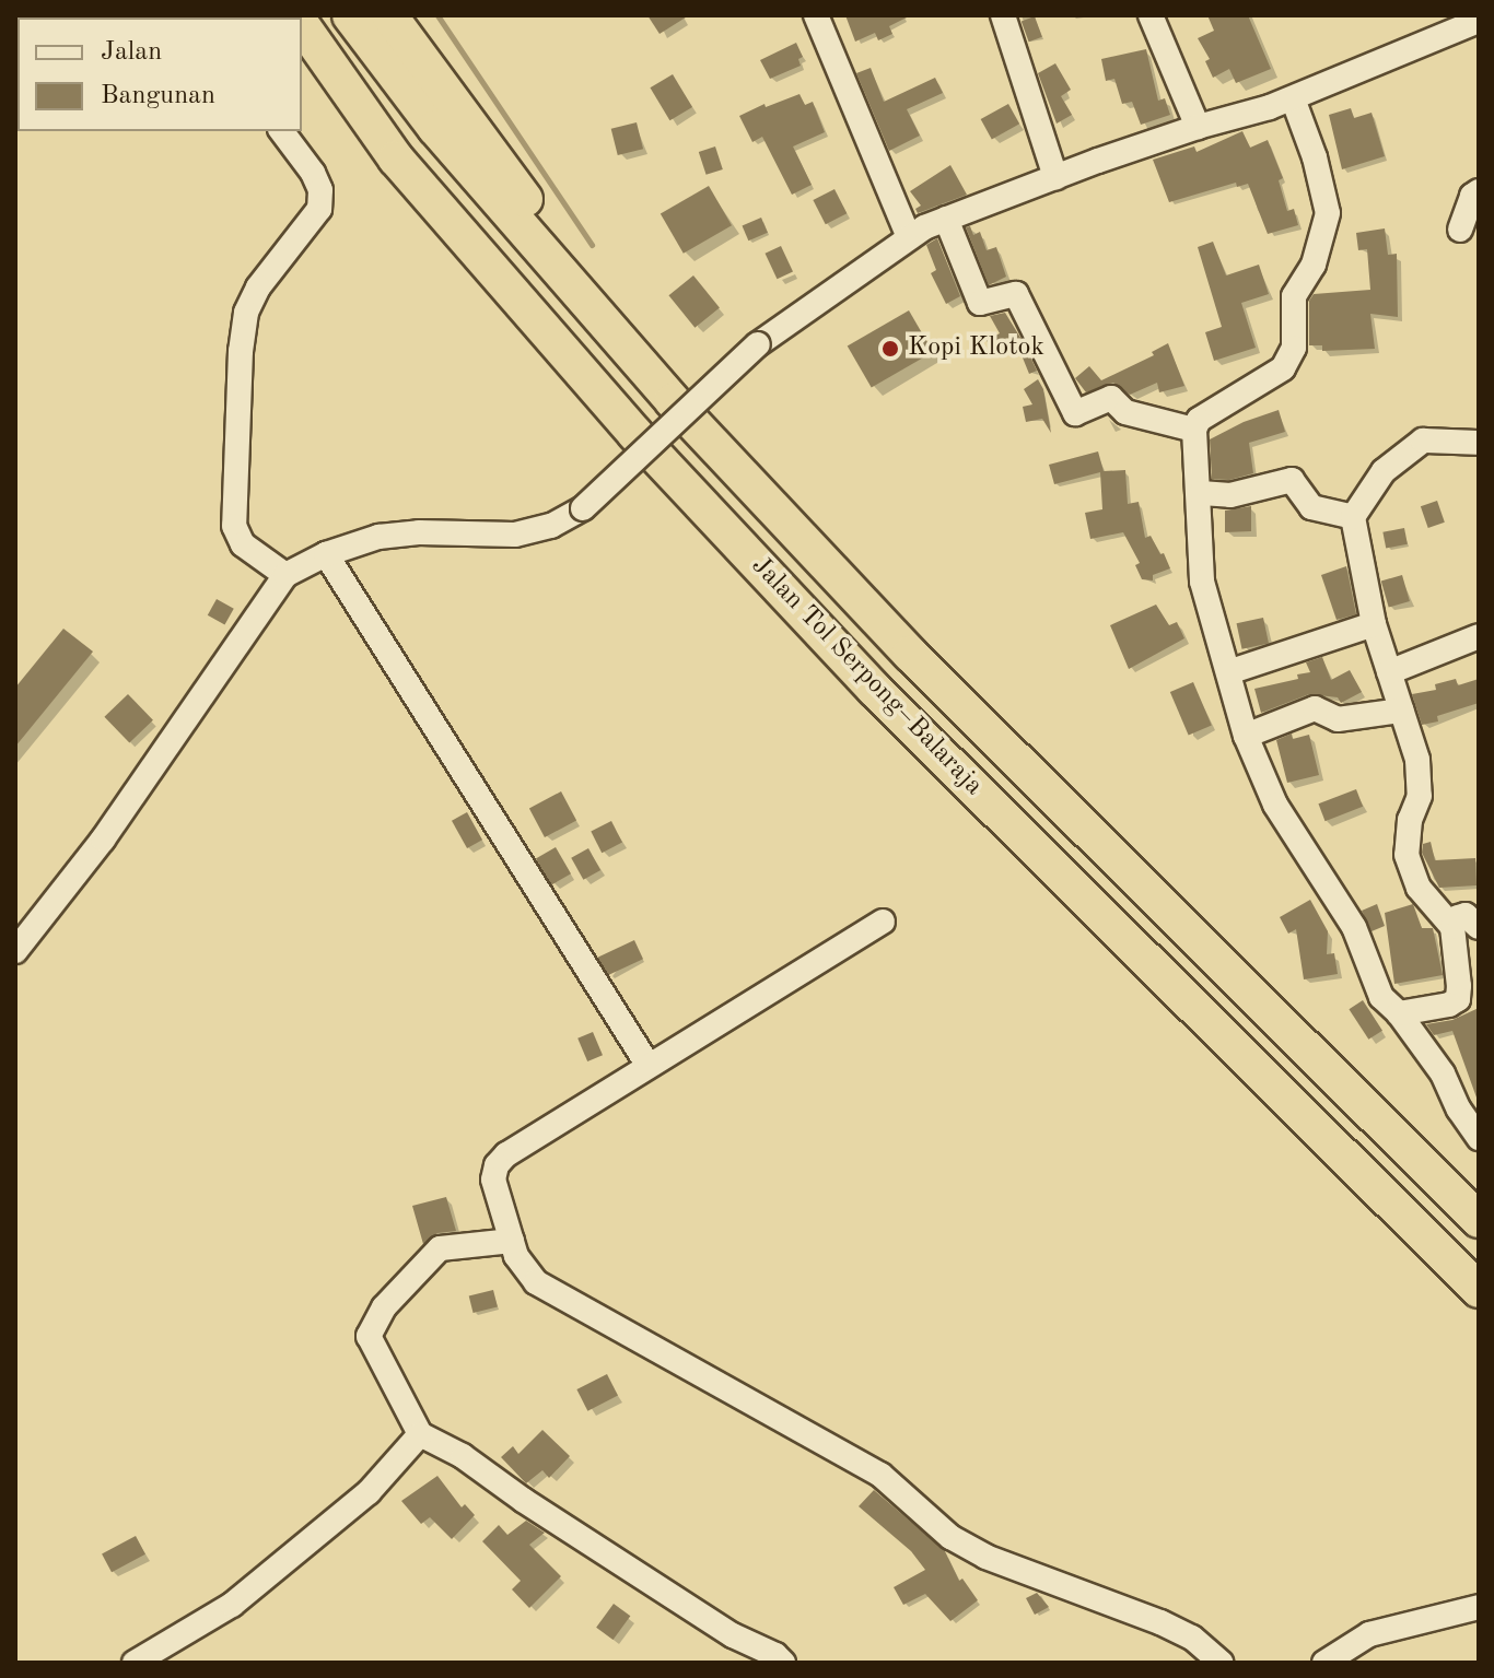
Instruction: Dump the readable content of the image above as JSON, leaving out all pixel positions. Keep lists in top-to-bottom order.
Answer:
{
  "streets": {
    "highway": ["Jalan Tol Serpong–Balaraja"]
  },
  "places": ["Kopi Klotok"],
  "legend": ["Jalan", "Bangunan"]
}
